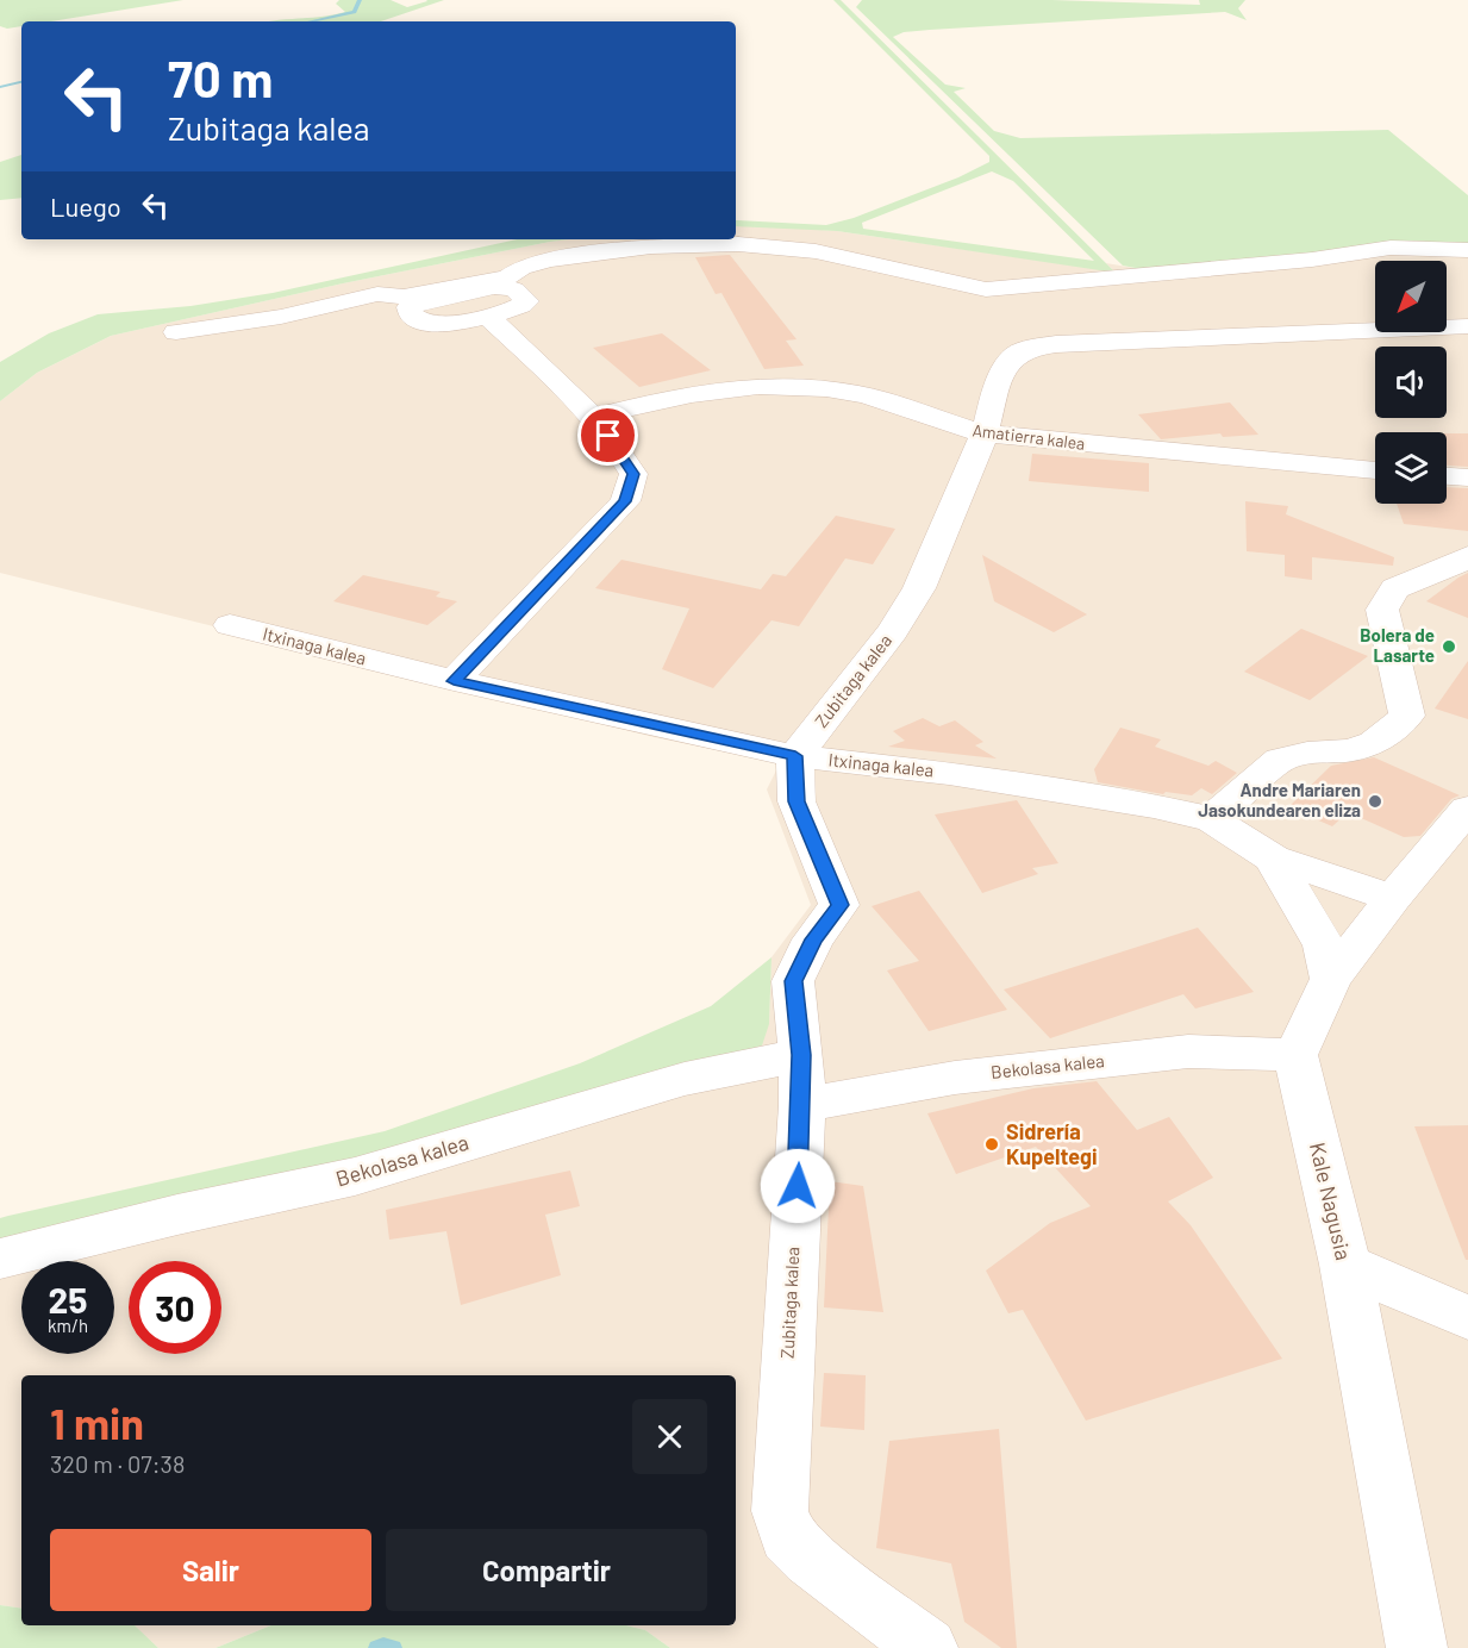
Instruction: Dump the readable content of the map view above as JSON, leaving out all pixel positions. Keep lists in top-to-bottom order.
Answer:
{
  "streets": {
    "street": [
      "Amatierra kalea",
      "Itxinaga kalea",
      "Zubitaga kalea",
      "Bekolasa kalea",
      "Kale Nagusia"
    ]
  },
  "crossings": [
    ["Amatierra kalea", "Zubitaga kalea"],
    ["Itxinaga kalea", "Zubitaga kalea"],
    ["Zubitaga kalea", "Bekolasa kalea"],
    ["Bekolasa kalea", "Kale Nagusia"]
  ],
  "places": ["Bolera de Lasarte", "Andre Mariaren Jasokundearen eliza", "Sidrería Kupeltegi"],
  "north": "bottom left",
  "page": {
    "turn": ["70 m", "Zubitaga kalea"],
    "then": "Luego",
    "speed": "25 km/h",
    "limit": "30",
    "heading": ["1 min", "320 m · 07:38"],
    "buttons": ["Salir", "Compartir"]
  }
}
